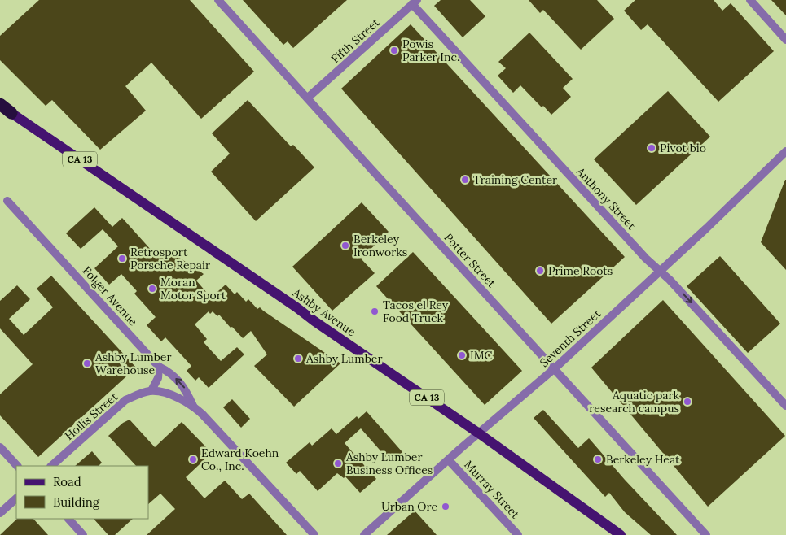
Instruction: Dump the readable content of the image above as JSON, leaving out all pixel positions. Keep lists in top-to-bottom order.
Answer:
{
  "streets": {
    "highway": ["CA 13"],
    "main road": ["Ashby Avenue"],
    "street": [
      "Fifth Street",
      "Anthony Street",
      "Potter Street",
      "Folger Avenue",
      "Seventh Street",
      "Hollis Street",
      "Murray Street"
    ]
  },
  "crossings": [
    ["Fifth Street", "Anthony Street"],
    ["Fifth Street", "Potter Street"],
    ["CA 13", "Ashby Avenue"],
    ["Anthony Street", "Seventh Street"],
    ["Potter Street", "Seventh Street"],
    ["Folger Avenue", "Hollis Street"],
    ["Ashby Avenue", "Seventh Street"],
    ["Seventh Street", "Murray Street"]
  ],
  "places": [
    "Powis Parker Inc.",
    "Pivot bio",
    "Training Center",
    "Berkeley Ironworks",
    "Retrosport Porsche Repair",
    "Prime Roots",
    "Moran Motor Sport",
    "Tacos el Rey Food Truck",
    "IMC",
    "Ashby Lumber",
    "Ashby Lumber Warehouse",
    "Aquatic park research campus",
    "Edward Koehn Co., Inc.",
    "Berkeley Heat",
    "Ashby Lumber Business Offices",
    "Urban Ore"
  ],
  "legend": ["Road", "Building"]
}
